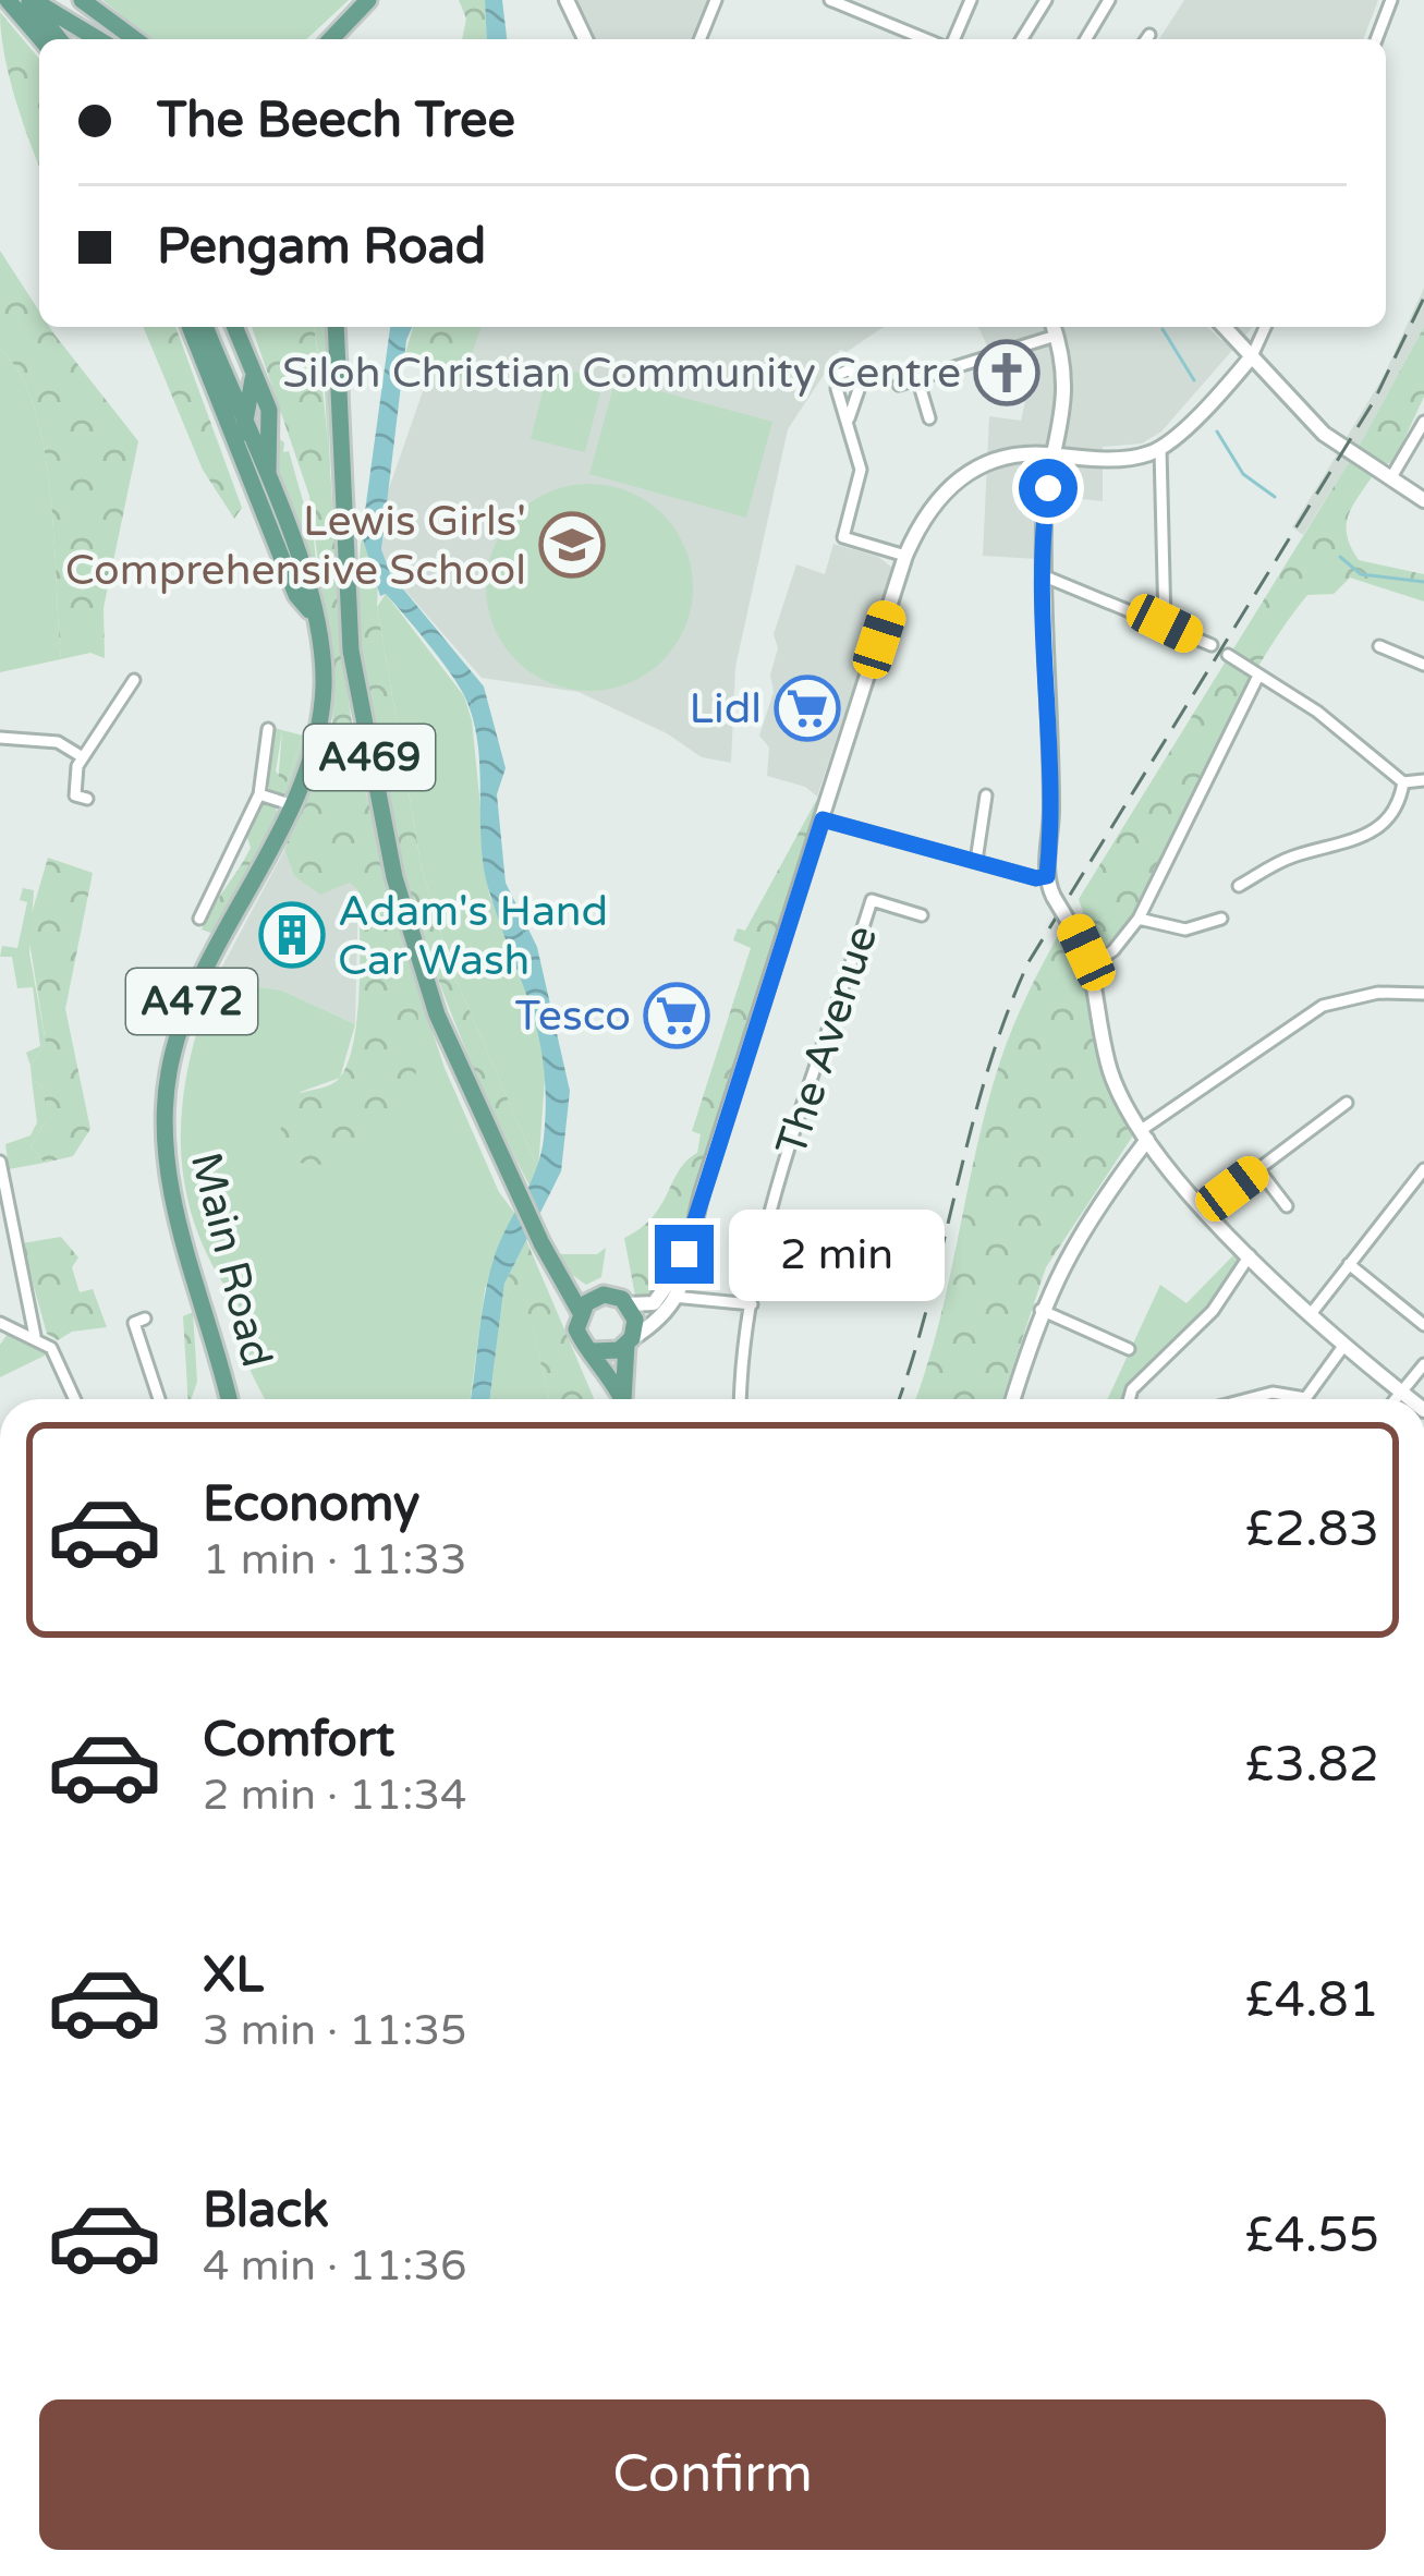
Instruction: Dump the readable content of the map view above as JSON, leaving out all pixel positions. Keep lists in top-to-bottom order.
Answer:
{
  "streets": {
    "main road": ["A469", "A472", "Main Road"],
    "street": ["The Avenue"]
  },
  "crossings": [
    ["A472", "Main Road"]
  ],
  "places": {
    "church": ["Siloh Christian Community Centre"],
    "school or university": ["Lewis Girls' Comprehensive School"],
    "supermarket": ["Lidl", "Tesco"],
    "building": ["Adam's Hand Car Wash"]
  },
  "page": {
    "banner": ["The Beech Tree", "Pengam Road"],
    "bubble": "2 min",
    "list": [
      {
        "name": "Economy",
        "note": "1 min · 11:33",
        "value": "£2.83"
      },
      {
        "name": "Comfort",
        "note": "2 min · 11:34",
        "value": "£3.82"
      },
      {
        "name": "XL",
        "note": "3 min · 11:35",
        "value": "£4.81"
      },
      {
        "name": "Black",
        "note": "4 min · 11:36",
        "value": "£4.55"
      }
    ],
    "buttons": "Confirm"
  }
}
